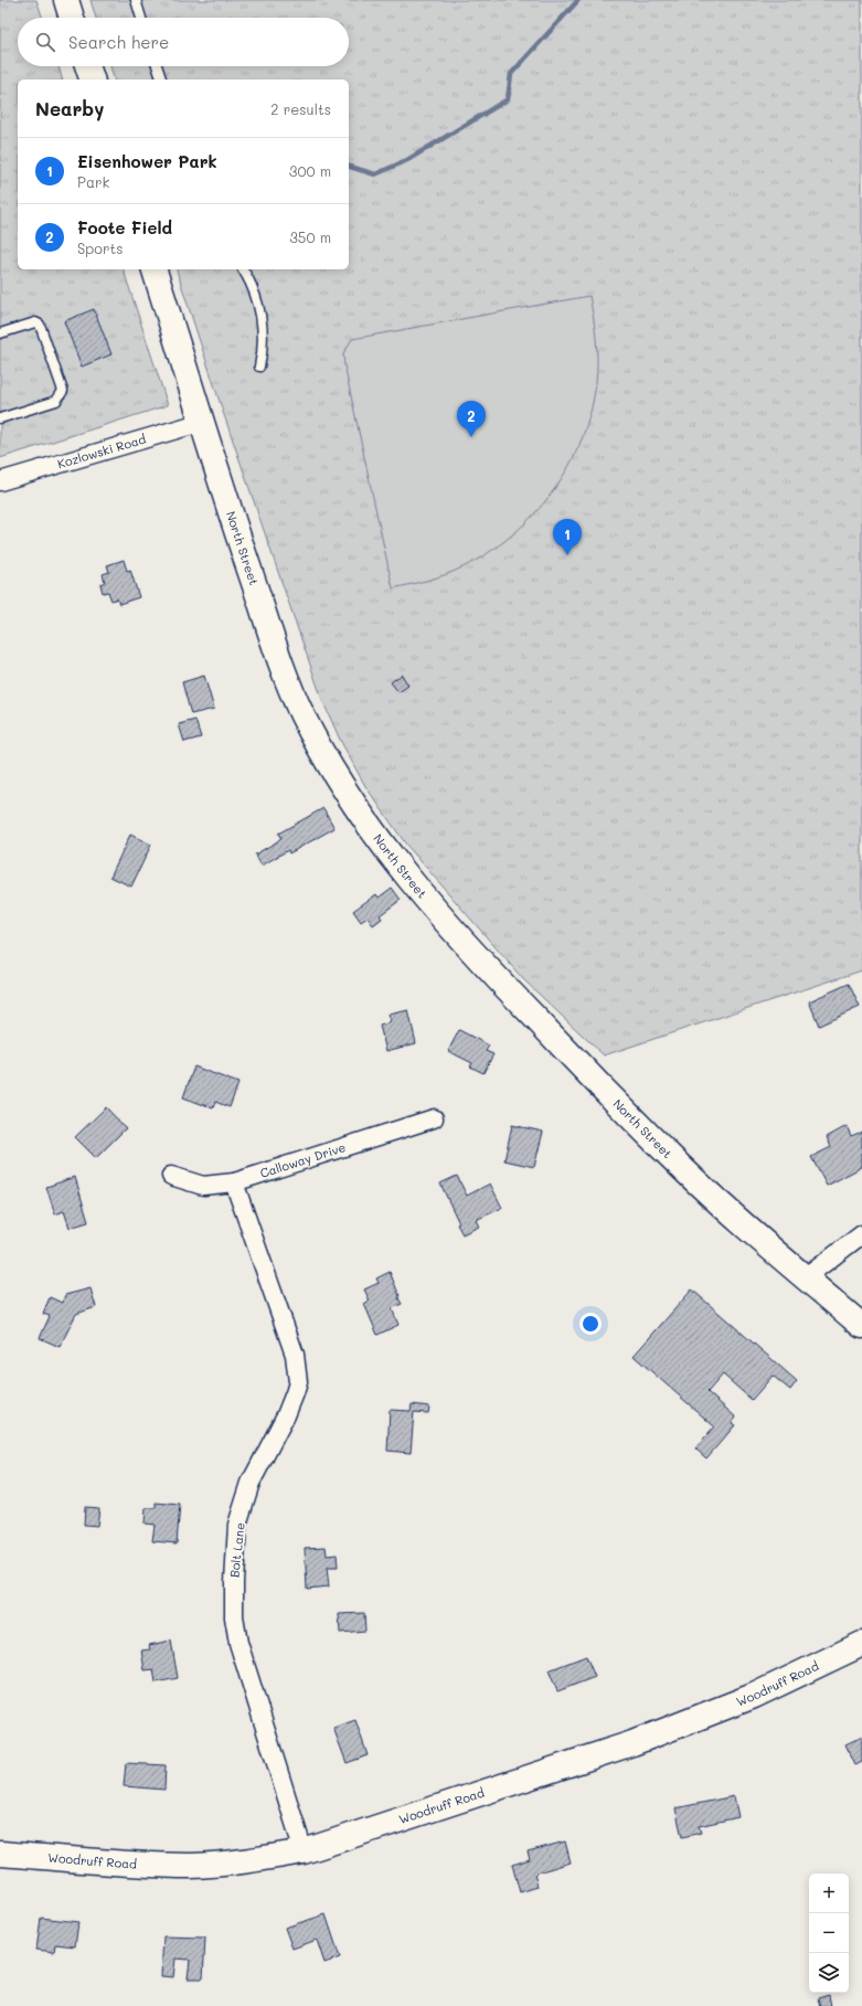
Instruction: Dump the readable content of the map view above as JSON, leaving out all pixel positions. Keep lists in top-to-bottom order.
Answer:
{
  "streets": {
    "main road": ["North Street", "Woodruff Road"],
    "street": ["Kozlowski Road", "Calloway Drive", "Bolt Lane"]
  },
  "crossings": [
    ["Kozlowski Road", "North Street"],
    ["Calloway Drive", "Bolt Lane"],
    ["Bolt Lane", "Woodruff Road"]
  ],
  "page": {
    "search": "Search here",
    "heading": ["Nearby", "2 results"],
    "list": [
      {
        "mark": "1",
        "name": "Eisenhower Park",
        "note": "Park",
        "value": "300 m"
      },
      {
        "mark": "2",
        "name": "Foote Field",
        "note": "Sports",
        "value": "350 m"
      }
    ],
    "pins": ["2", "1"],
    "map_buttons": ["+", "−"]
  }
}
